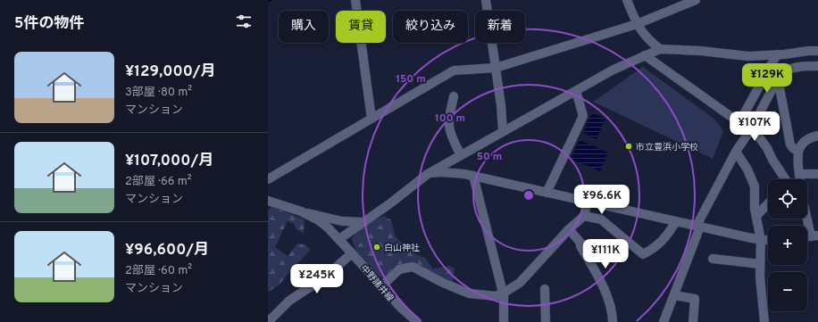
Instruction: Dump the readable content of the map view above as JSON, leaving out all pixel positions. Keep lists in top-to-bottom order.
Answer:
{
  "streets": {
    "street": ["中野諸井線"]
  },
  "places": ["市立豊浜小学校", "白山神社"],
  "page": {
    "heading": "5件の物件",
    "chip": [
      "購入",
      "賃貸",
      "絞り込み",
      "新着"
    ],
    "list": [
      {
        "name": "¥129,000/月",
        "note": "3部屋 · 80 m² · マンション"
      },
      {
        "name": "¥107,000/月",
        "note": "2部屋 · 66 m² · マンション"
      },
      {
        "name": "¥96,600/月",
        "note": "2部屋 · 60 m² · マンション"
      }
    ],
    "price": [
      "¥129K",
      "¥107K",
      "¥96.6K",
      "¥111K",
      "¥245K"
    ],
    "map_buttons": ["+", "−"]
  },
  "rings": ["150 m", "100 m", "50 m"]
}
